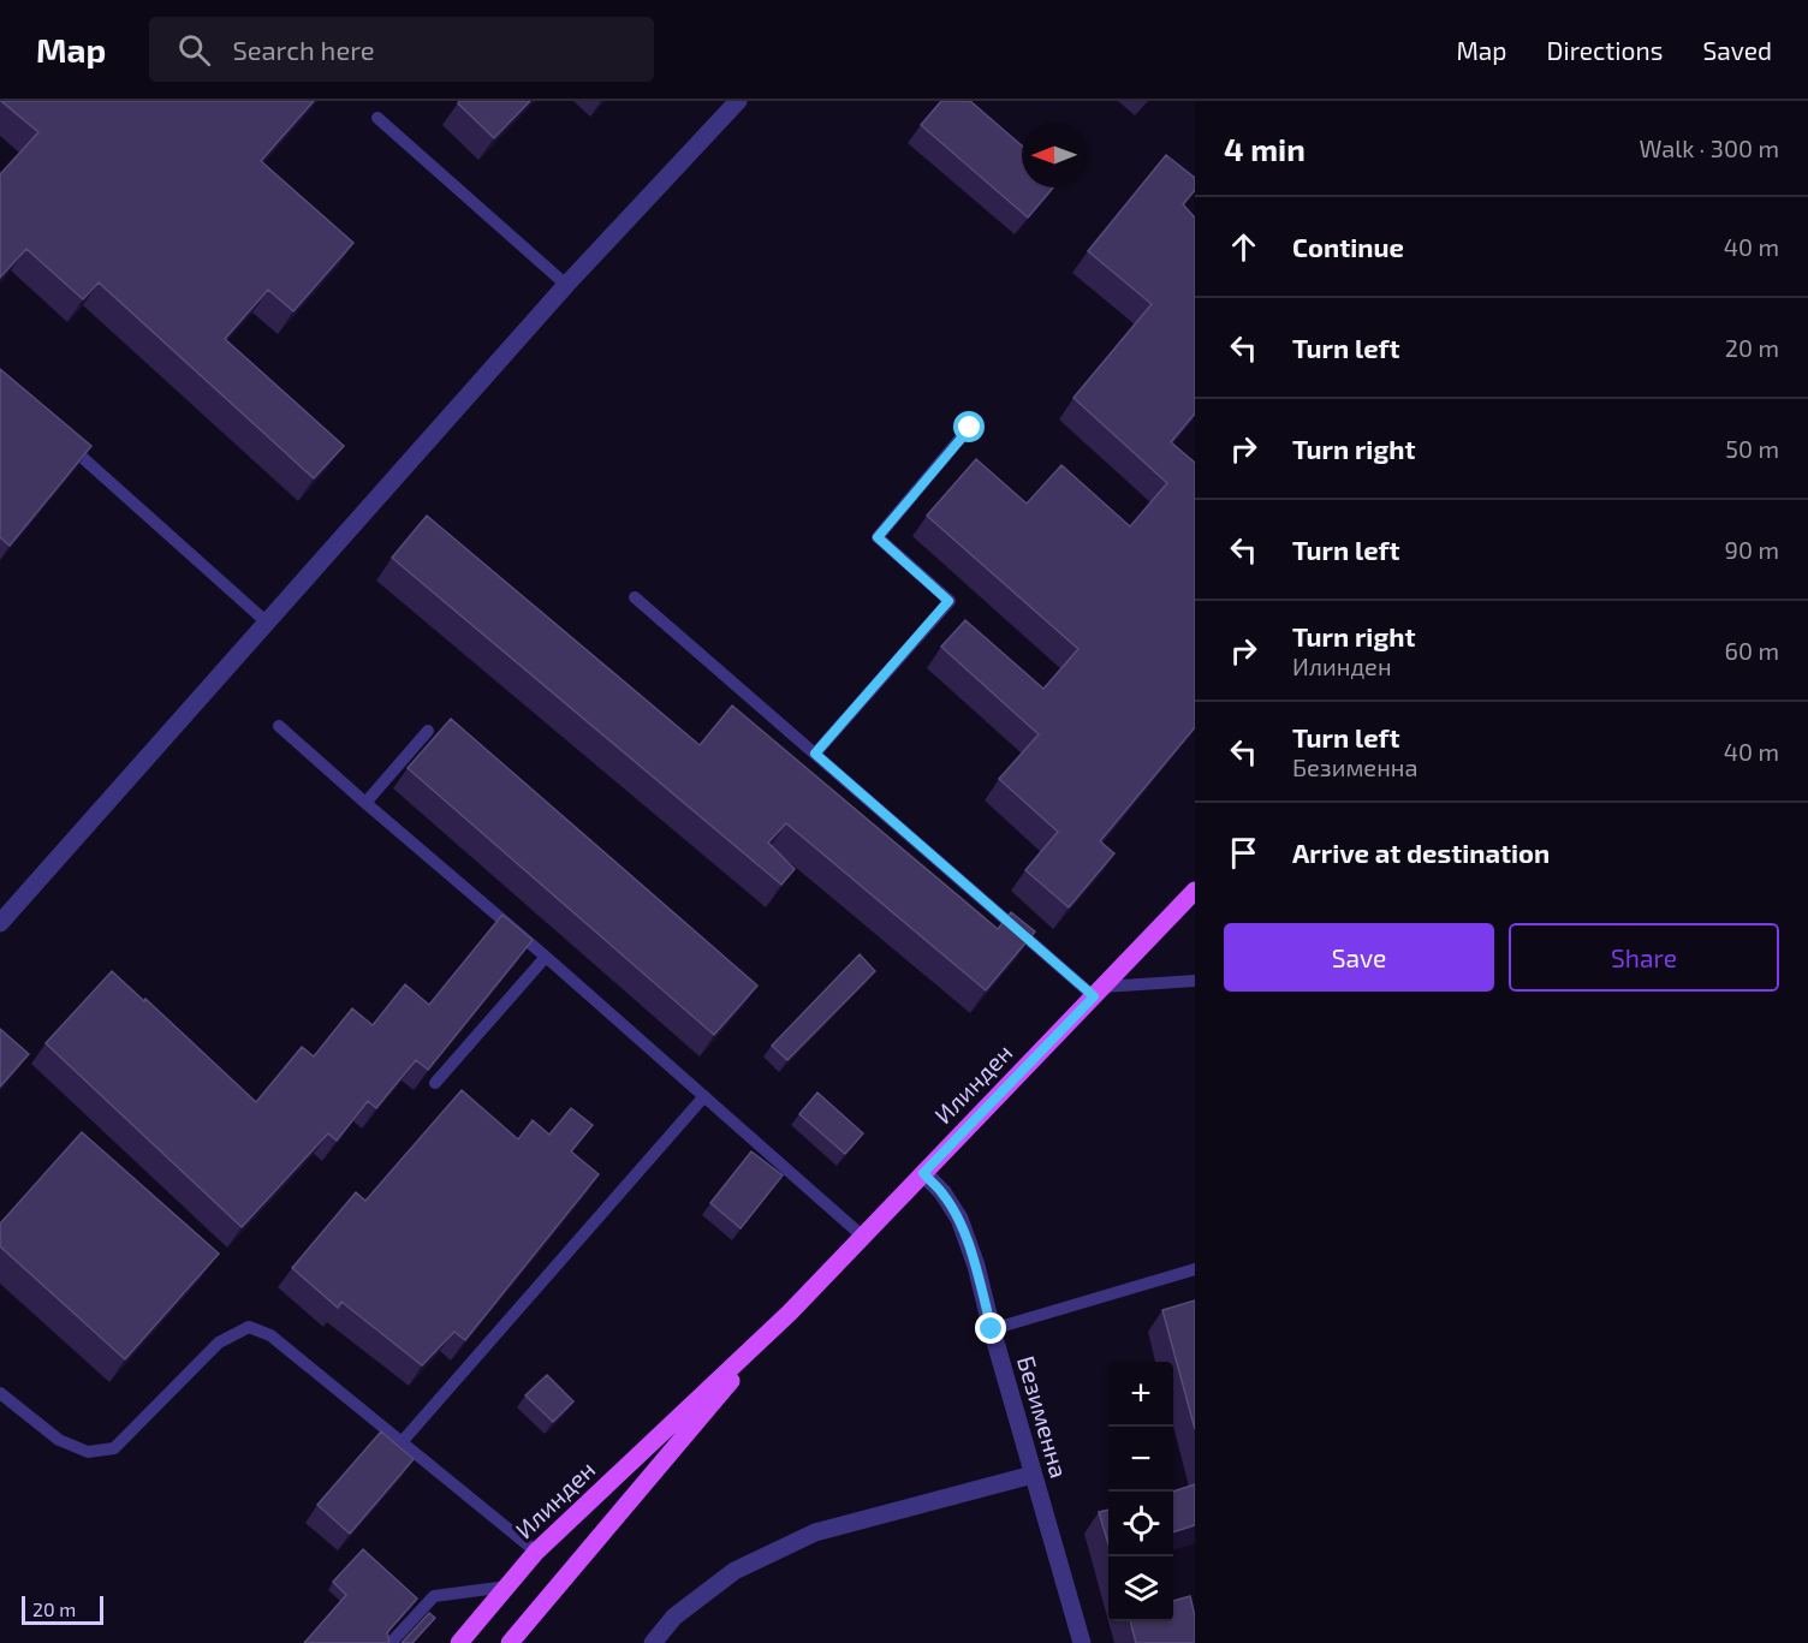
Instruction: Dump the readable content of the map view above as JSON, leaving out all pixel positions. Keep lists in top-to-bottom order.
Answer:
{
  "streets": {
    "main road": ["Илинден"],
    "street": ["Безименна"]
  },
  "crossings": [
    ["Илинден", "Безименна"]
  ],
  "scale_bar": "20 m",
  "north": "left",
  "page": {
    "header": "Map",
    "search": "Search here",
    "nav": ["Map", "Directions", "Saved"],
    "heading": ["4 min", "Walk · 300 m"],
    "list": [
      ["Continue", "40 m"],
      ["Turn left", "20 m"],
      ["Turn right", "50 m"],
      ["Turn left", "90 m"],
      ["Turn right", "Илинден", "60 m"],
      ["Turn left", "Безименна", "40 m"],
      "Arrive at destination"
    ],
    "buttons": ["Save", "Share"],
    "map_buttons": ["+", "−"],
    "scale": "20 m"
  }
}
